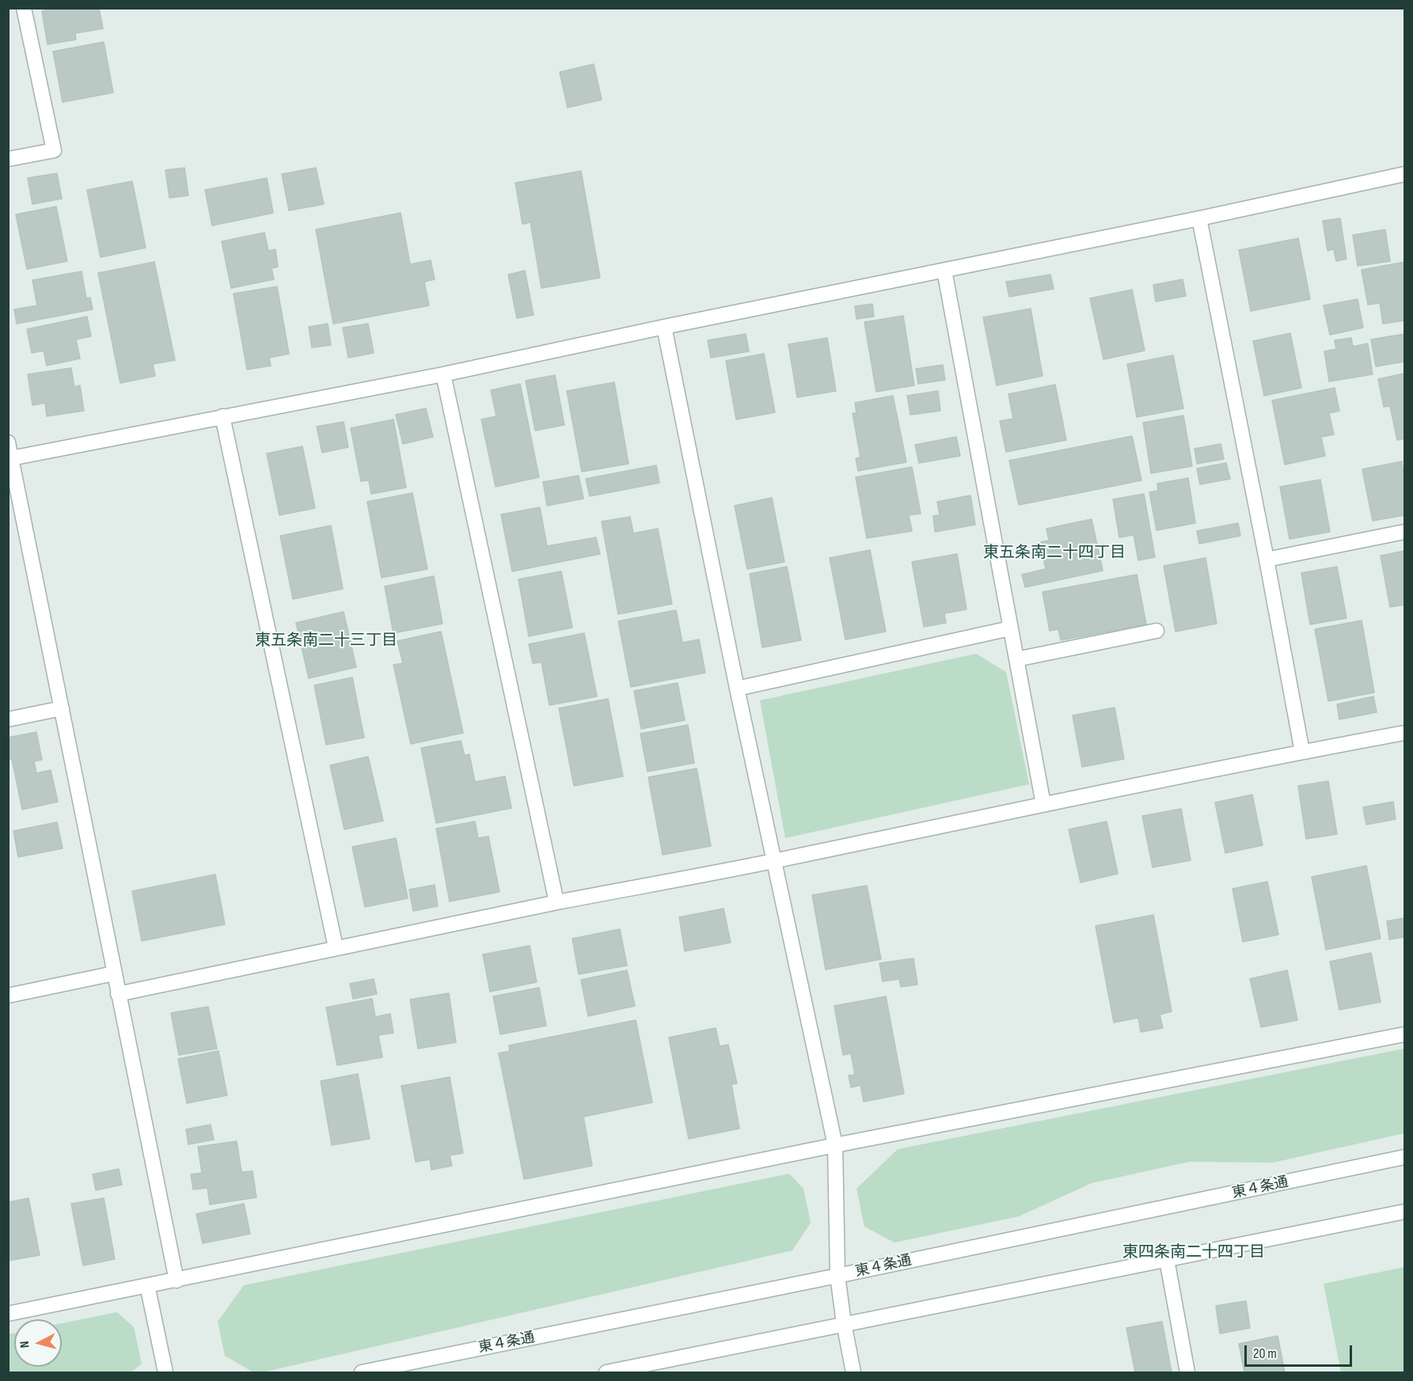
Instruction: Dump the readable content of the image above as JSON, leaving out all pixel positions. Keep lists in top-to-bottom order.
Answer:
{
  "streets": {
    "street": ["東４条通"]
  },
  "districts": ["東五条南二十四丁目", "東五条南二十三丁目", "東四条南二十四丁目"],
  "scale_bar": "20 m",
  "north": "left"
}
